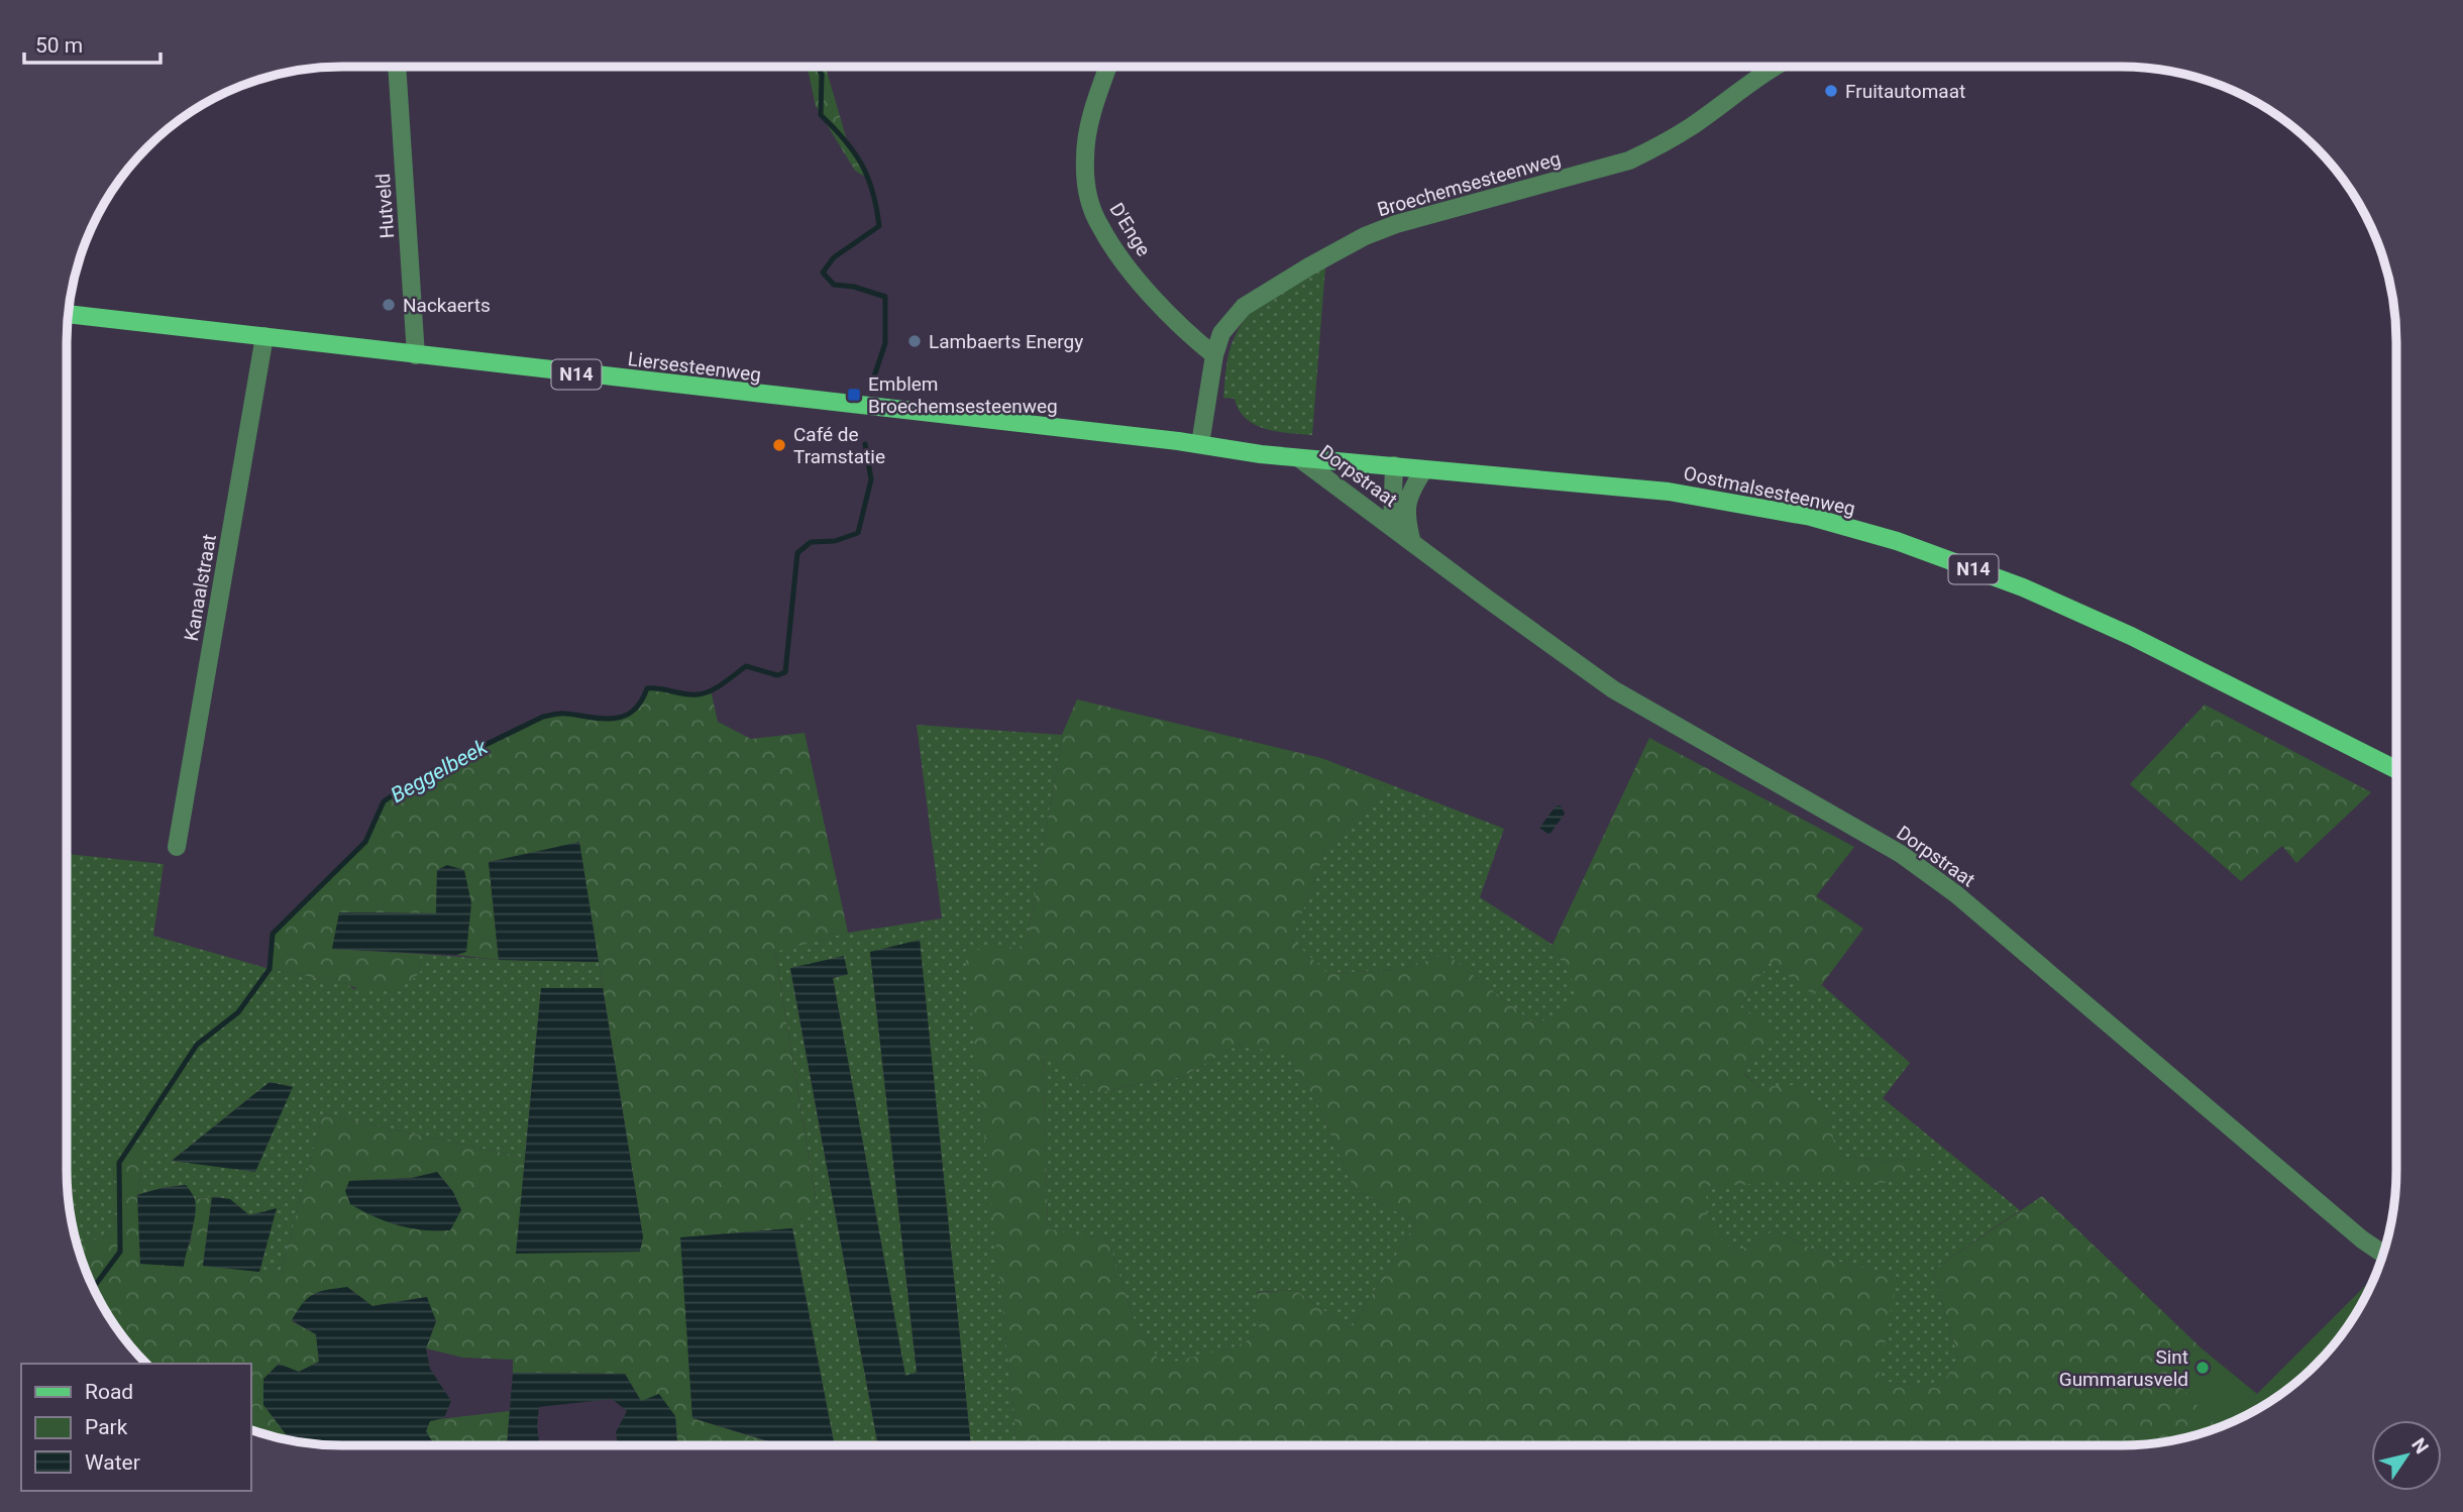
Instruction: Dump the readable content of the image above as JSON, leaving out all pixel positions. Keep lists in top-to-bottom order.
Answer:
{
  "streets": {
    "main road": ["Liersesteenweg", "N14", "Oostmalsesteenweg"],
    "street": [
      "Broechemsesteenweg",
      "Hutveld",
      "D'Enge",
      "Dorpstraat",
      "Kanaalstraat"
    ]
  },
  "crossings": [
    ["Broechemsesteenweg", "D'Enge"],
    ["Broechemsesteenweg", "Liersesteenweg"],
    ["Broechemsesteenweg", "Oostmalsesteenweg"],
    ["Hutveld", "Liersesteenweg"],
    ["Liersesteenweg", "Oostmalsesteenweg"],
    ["Liersesteenweg", "Kanaalstraat"],
    ["Dorpstraat", "Oostmalsesteenweg"]
  ],
  "water": ["Beggelbeek"],
  "places": {
    "other": [
      "Fruitautomaat",
      "Nackaerts",
      "Lambaerts Energy",
      "Café de Tramstatie",
      "Sint Gummarusveld"
    ],
    "transit": ["Emblem Broechemsesteenweg"]
  },
  "legend": ["Road", "Park", "Water"],
  "scale_bar": "50 m",
  "north": "top right"
}
